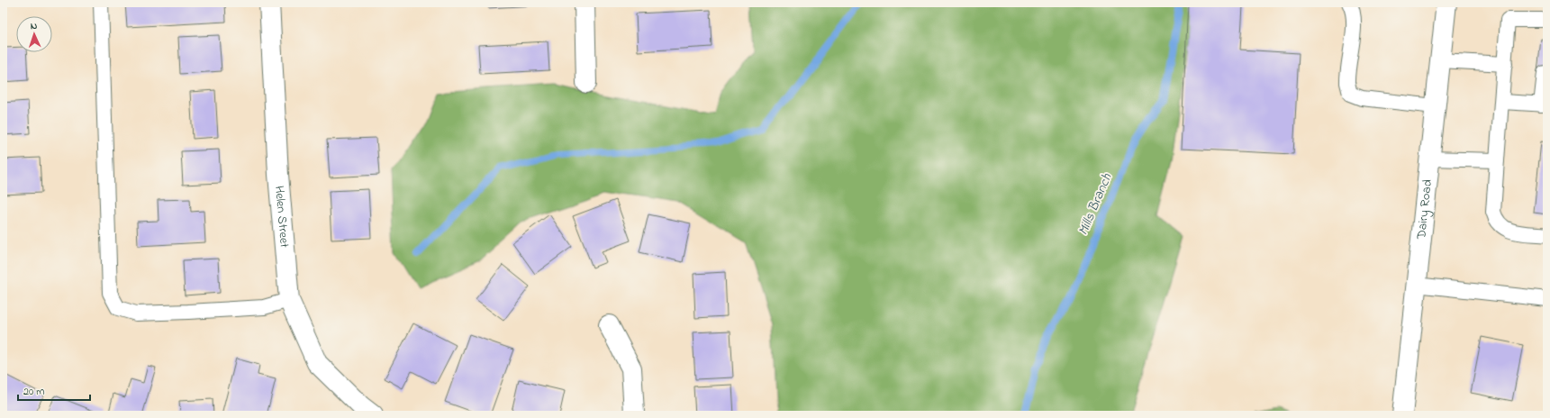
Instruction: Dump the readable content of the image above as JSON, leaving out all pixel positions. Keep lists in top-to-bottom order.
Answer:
{
  "streets": {
    "street": ["Dairy Road", "Helen Street"]
  },
  "water": ["Mills Branch"],
  "scale_bar": "20 m",
  "north": "top"
}
